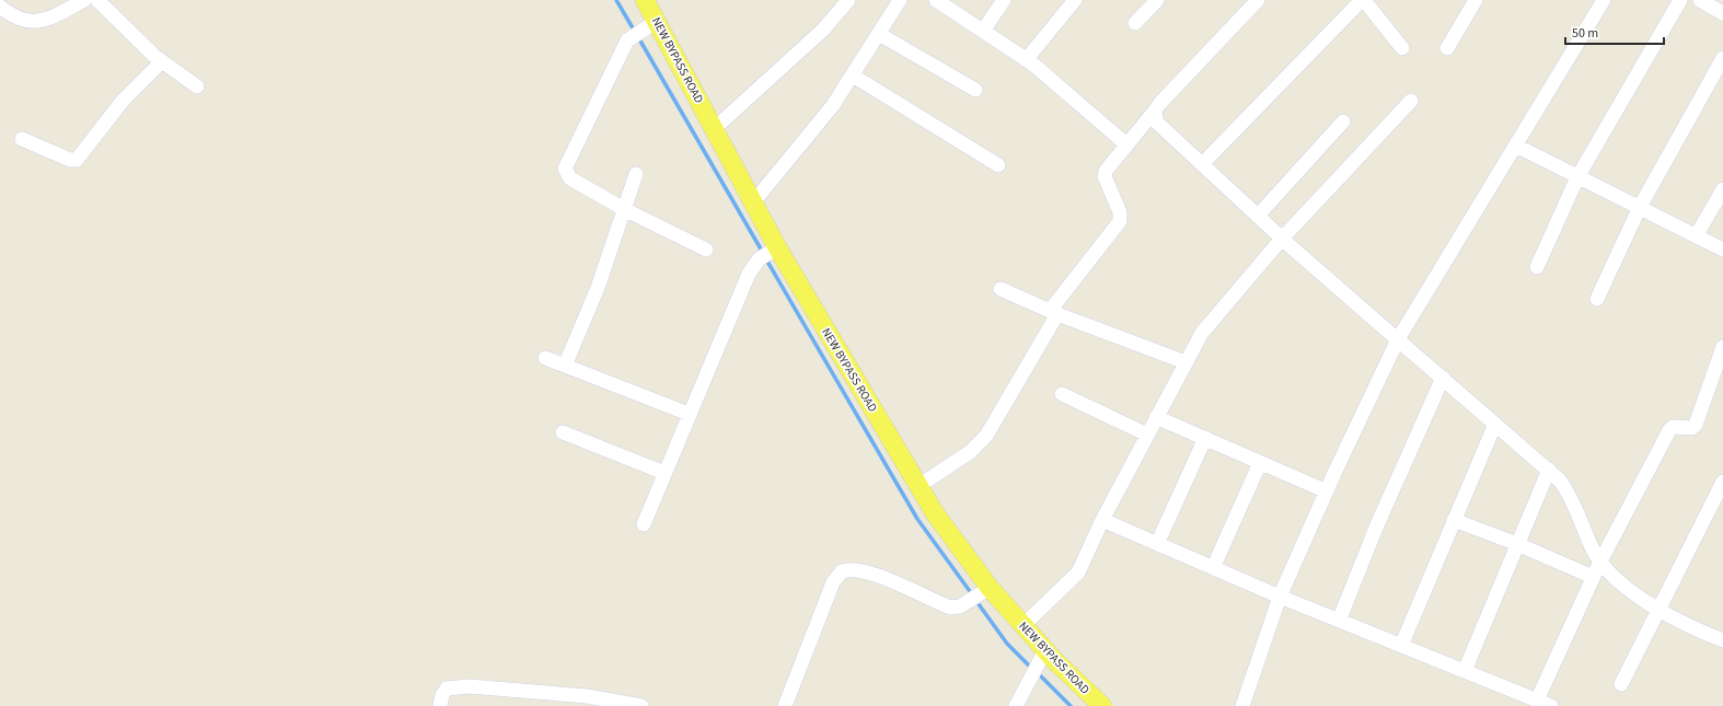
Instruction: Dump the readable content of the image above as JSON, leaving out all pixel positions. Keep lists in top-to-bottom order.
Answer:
{
  "streets": {
    "main road": ["NEW BYPASS ROAD"]
  },
  "scale_bar": "50 m"
}
